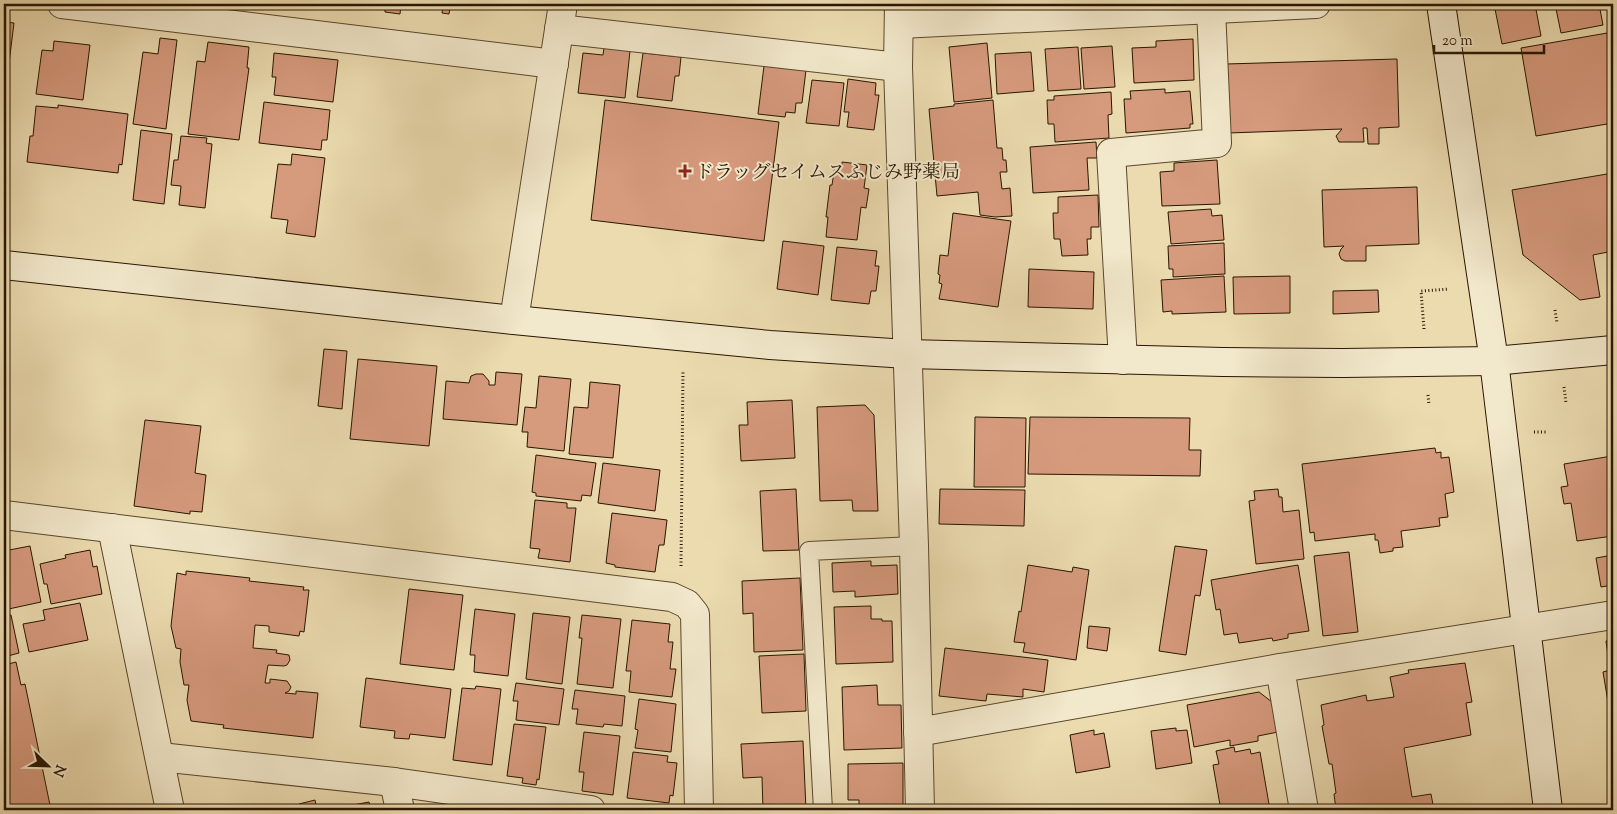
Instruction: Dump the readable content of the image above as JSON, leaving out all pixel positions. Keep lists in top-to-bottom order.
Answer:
{
  "places": {
    "health": ["ドラッグセイムスふじみ野薬局"]
  },
  "scale_bar": "20 m",
  "north": "bottom right"
}
